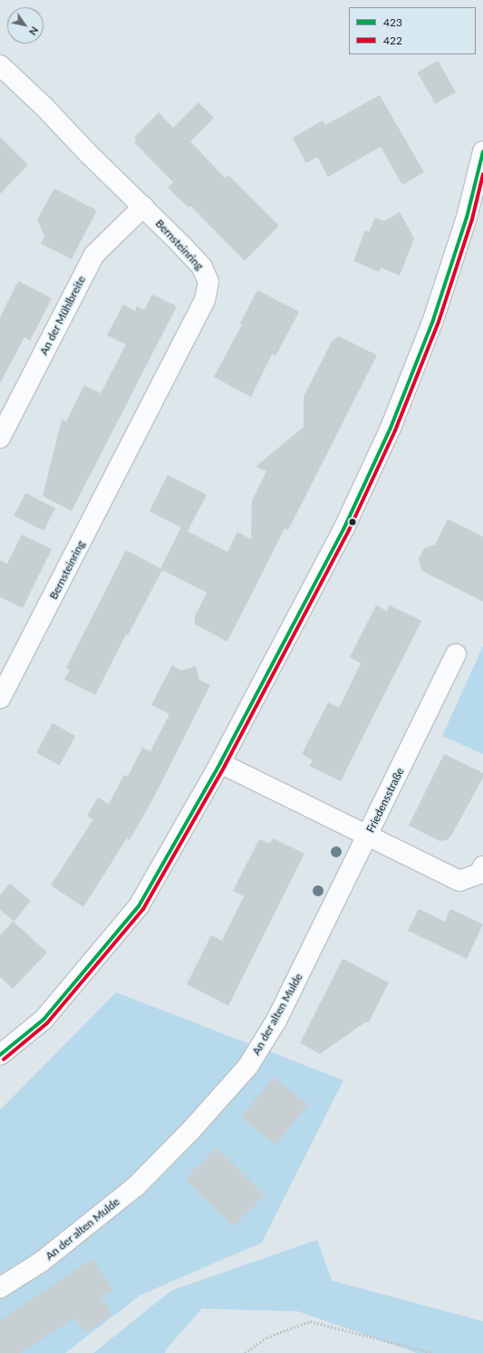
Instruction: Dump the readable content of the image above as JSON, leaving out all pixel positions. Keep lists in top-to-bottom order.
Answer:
{
  "streets": {
    "street": [
      "Bernsteinring",
      "An der Mühlbreite",
      "Friedensstraße",
      "An der alten Mulde"
    ]
  },
  "crossings": [
    ["Bernsteinring", "An der Mühlbreite"],
    ["Friedensstraße", "An der alten Mulde"]
  ],
  "lines": ["transit line 423", "transit line 422"],
  "legend": ["423", "422"],
  "north": "bottom right"
}
